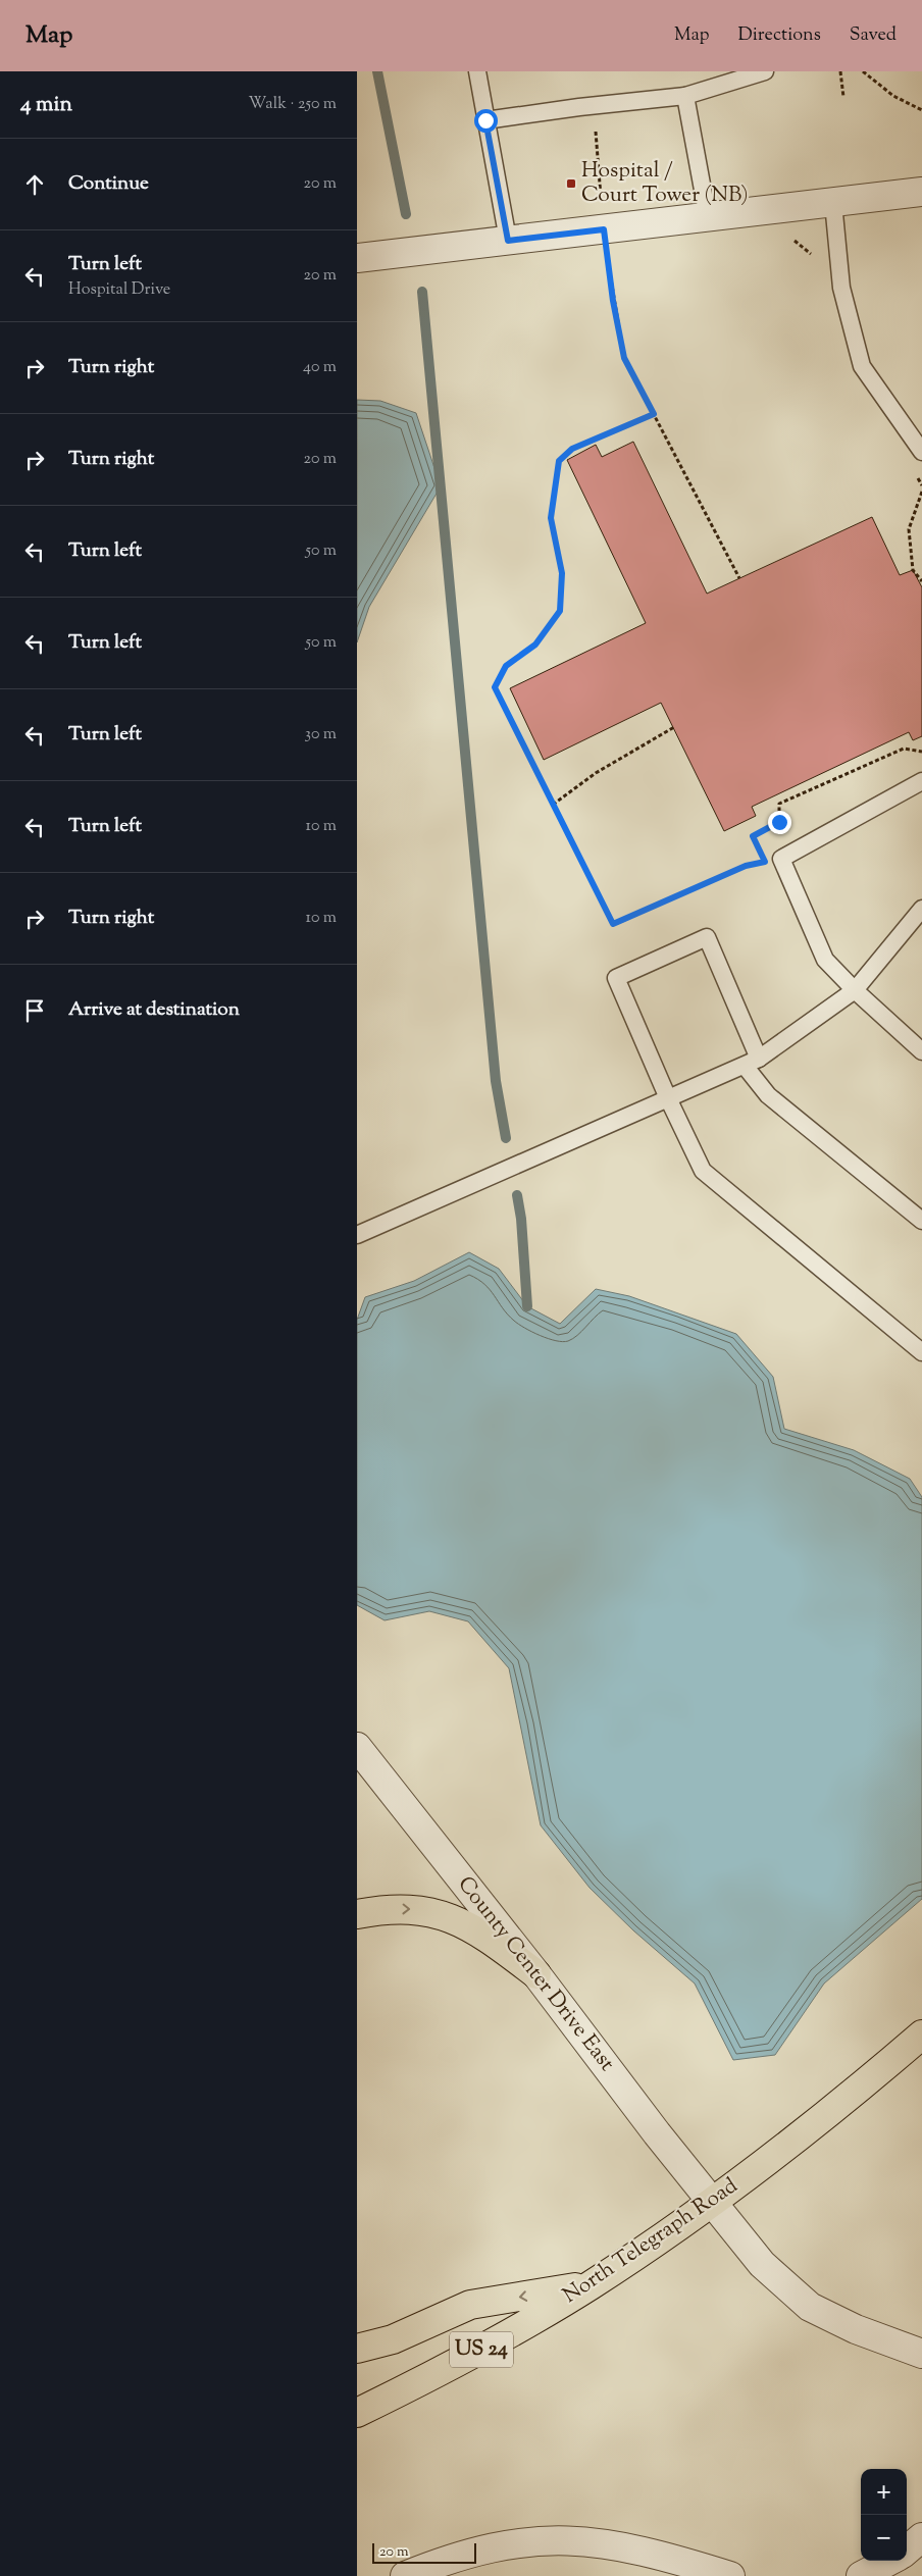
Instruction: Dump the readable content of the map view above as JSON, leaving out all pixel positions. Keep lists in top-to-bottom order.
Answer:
{
  "streets": {
    "main road": ["North Telegraph Road", "US 24"],
    "street": ["County Center Drive East"]
  },
  "crossings": [
    ["County Center Drive East", "North Telegraph Road"]
  ],
  "places": {
    "transit": ["Hospital / Court Tower (NB)"]
  },
  "scale_bar": "20 m",
  "page": {
    "header": "Map",
    "nav": ["Map", "Directions", "Saved"],
    "heading": ["4 min", "Walk · 250 m"],
    "list": [
      ["Continue", "20 m"],
      ["Turn left", "Hospital Drive", "20 m"],
      ["Turn right", "40 m"],
      ["Turn right", "20 m"],
      ["Turn left", "50 m"],
      ["Turn left", "50 m"],
      ["Turn left", "30 m"],
      ["Turn left", "10 m"],
      ["Turn right", "10 m"],
      "Arrive at destination"
    ],
    "map_buttons": ["+", "−"],
    "scale": "20 m"
  }
}
